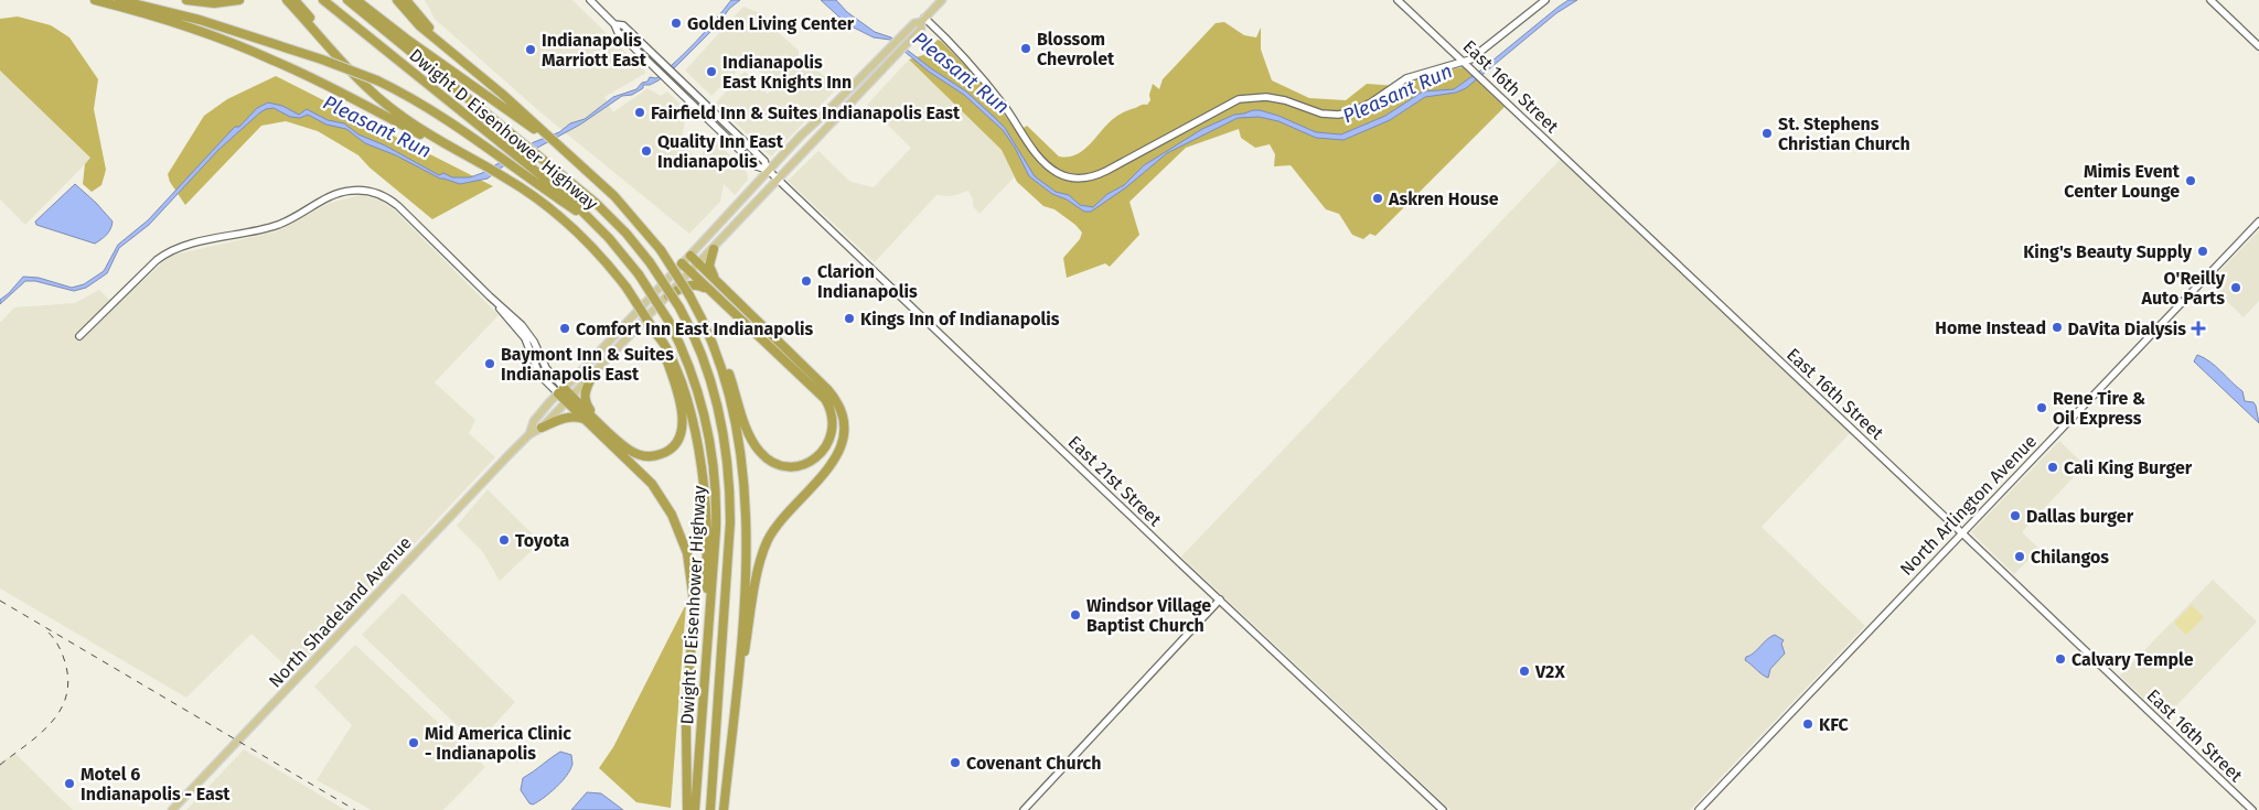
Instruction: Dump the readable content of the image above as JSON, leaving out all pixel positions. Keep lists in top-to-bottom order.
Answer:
{
  "streets": {
    "highway": ["Dwight D Eisenhower Highway"],
    "main road": [
      "East 16th Street",
      "East 21st Street",
      "North Arlington Avenue",
      "North Shadeland Avenue"
    ]
  },
  "crossings": [
    ["East 16th Street", "North Arlington Avenue"],
    ["East 21st Street", "North Shadeland Avenue"]
  ],
  "water": ["Pleasant Run"],
  "places": {
    "other": [
      "Golden Living Center",
      "Blossom Chevrolet",
      "Indianapolis Marriott East",
      "Indianapolis East Knights Inn",
      "Fairfield Inn & Suites Indianapolis East",
      "St. Stephens Christian Church",
      "Quality Inn East Indianapolis",
      "Mimis Event Center Lounge",
      "Askren House",
      "King's Beauty Supply",
      "Clarion Indianapolis",
      "O'Reilly Auto Parts",
      "Kings Inn of Indianapolis",
      "Home Instead",
      "Comfort Inn East Indianapolis",
      "Baymont Inn & Suites Indianapolis East",
      "Rene Tire & Oil Express",
      "Cali King Burger",
      "Dallas burger",
      "Toyota",
      "Chilangos",
      "Windsor Village Baptist Church",
      "Calvary Temple",
      "V2X",
      "KFC",
      "Mid America Clinic - Indianapolis",
      "Covenant Church",
      "Motel 6 Indianapolis - East"
    ],
    "health": ["DaVita Dialysis"]
  }
}
